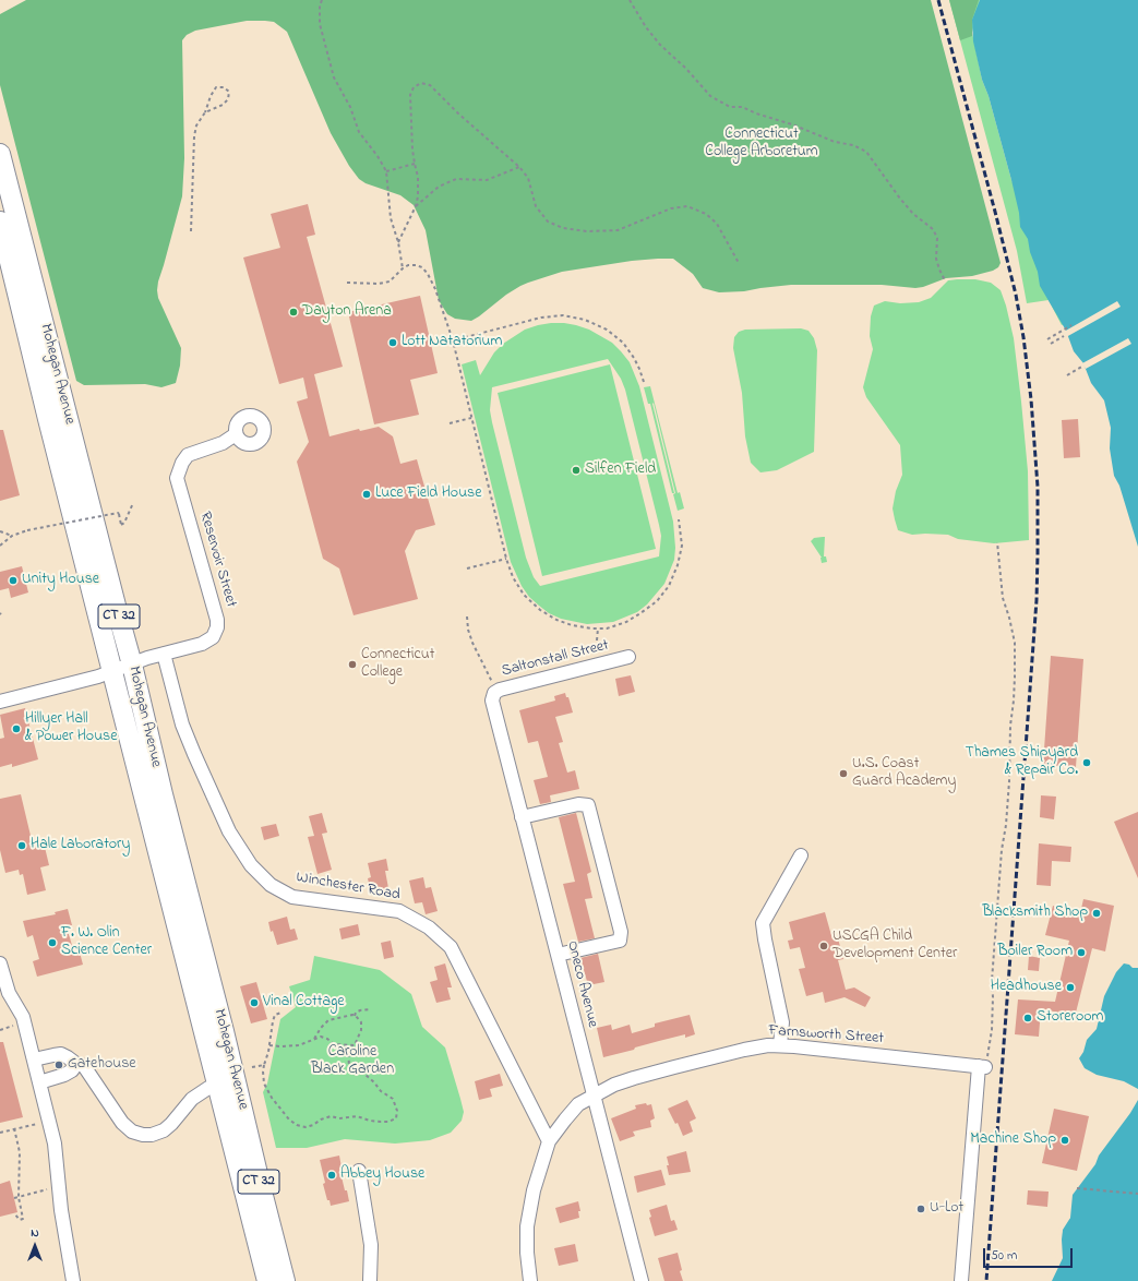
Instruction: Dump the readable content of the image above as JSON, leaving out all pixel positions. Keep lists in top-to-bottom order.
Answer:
{
  "streets": {
    "highway": ["Mohegan Avenue", "CT 32"],
    "street": [
      "Reservoir Street",
      "Saltonstall Street",
      "Winchester Road",
      "Oneco Avenue",
      "Farnsworth Street"
    ]
  },
  "crossings": [
    ["Mohegan Avenue", "Reservoir Street"],
    ["Reservoir Street", "Winchester Road"],
    ["Saltonstall Street", "Oneco Avenue"],
    ["Winchester Road", "Farnsworth Street"],
    ["Oneco Avenue", "Farnsworth Street"]
  ],
  "parks": ["Connecticut College Arboretum", "Caroline Black Garden"],
  "places": [
    "Dayton Arena",
    "Lott Natatorium",
    "Silfen Field",
    "Luce Field House",
    "Unity House",
    "Connecticut College",
    "Hillyer Hall & Power House",
    "Thames Shipyard & Repair Co.",
    "U.S. Coast Guard Academy",
    "Hale Laboratory",
    "Blacksmith Shop",
    "F. W. Olin Science Center",
    "USCGA Child Development Center",
    "Boiler Room",
    "Headhouse",
    "Vinal Cottage",
    "Storeroom",
    "Gatehouse",
    "Machine Shop",
    "Abbey House",
    "U-Lot"
  ],
  "scale_bar": "50 m",
  "north": "top"
}
